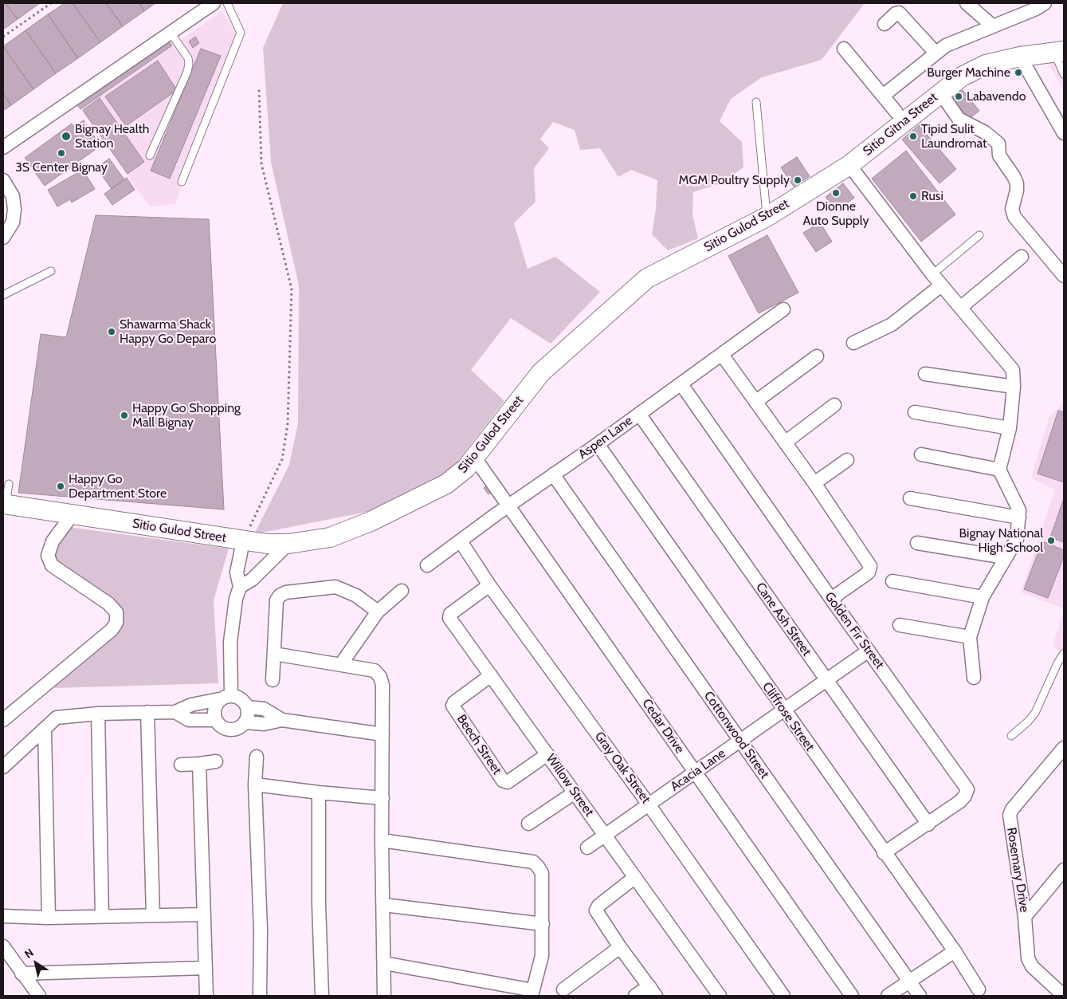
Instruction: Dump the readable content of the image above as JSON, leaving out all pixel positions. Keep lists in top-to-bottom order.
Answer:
{
  "streets": {
    "main road": ["Sitio Gitna Street", "Sitio Gulod Street"],
    "street": [
      "Aspen Lane",
      "Cane Ash Street",
      "Golden Fir Street",
      "Cliffrose Street",
      "Cedar Drive",
      "Cottonwood Street",
      "Beech Street",
      "Gray Oak Street",
      "Acacia Lane",
      "Willow Street",
      "Rosemary Drive"
    ]
  },
  "crossings": [
    ["Sitio Gitna Street", "Sitio Gulod Street"],
    ["Sitio Gulod Street", "Cedar Drive"],
    ["Aspen Lane", "Cane Ash Street"],
    ["Aspen Lane", "Golden Fir Street"],
    ["Aspen Lane", "Cliffrose Street"],
    ["Aspen Lane", "Cedar Drive"],
    ["Aspen Lane", "Cottonwood Street"],
    ["Aspen Lane", "Gray Oak Street"],
    ["Cane Ash Street", "Golden Fir Street"],
    ["Cane Ash Street", "Acacia Lane"],
    ["Golden Fir Street", "Cliffrose Street"],
    ["Golden Fir Street", "Acacia Lane"],
    ["Cliffrose Street", "Acacia Lane"],
    ["Cedar Drive", "Acacia Lane"],
    ["Cottonwood Street", "Acacia Lane"],
    ["Beech Street", "Willow Street"],
    ["Gray Oak Street", "Acacia Lane"],
    ["Gray Oak Street", "Willow Street"],
    ["Acacia Lane", "Willow Street"]
  ],
  "places": [
    "Burger Machine",
    "Labavendo",
    "Bignay Health Station",
    "Tipid Sulit Laundromat",
    "3S Center Bignay",
    "MGM Poultry Supply",
    "Dionne Auto Supply",
    "Rusi",
    "Shawarma Shack Happy Go Deparo",
    "Happy Go Shopping Mall Bignay",
    "Happy Go Department Store",
    "Bignay National High School"
  ],
  "north": "top left"
}
